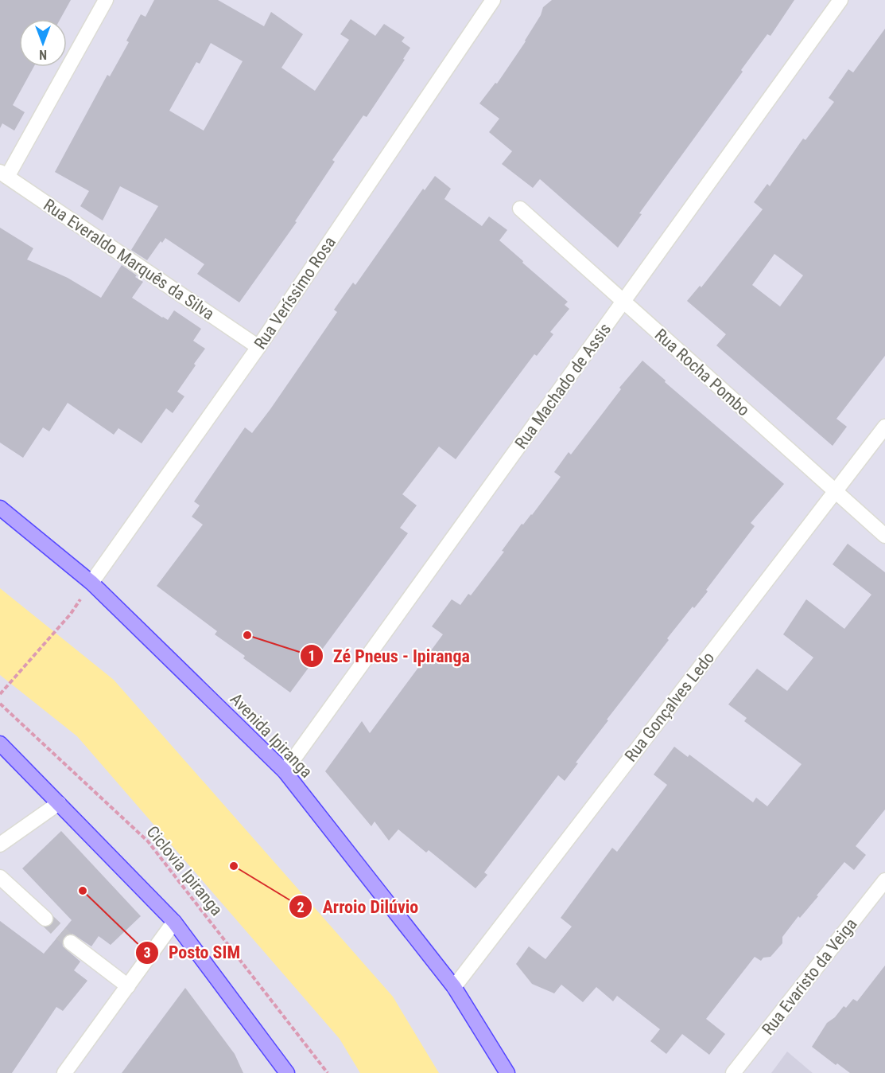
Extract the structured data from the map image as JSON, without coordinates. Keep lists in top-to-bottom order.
{
  "streets": {
    "main road": ["Avenida Ipiranga"],
    "street": [
      "Rua Everaldo Marquês da Silva",
      "Rua Veríssimo Rosa",
      "Rua Rocha Pombo",
      "Rua Machado de Assis",
      "Rua Gonçalves Ledo",
      "Rua Evaristo da Veiga"
    ],
    "path": ["Ciclovia Ipiranga"]
  },
  "crossings": [
    ["Rua Everaldo Marquês da Silva", "Rua Veríssimo Rosa"],
    ["Rua Veríssimo Rosa", "Avenida Ipiranga"],
    ["Rua Rocha Pombo", "Rua Machado de Assis"],
    ["Rua Rocha Pombo", "Rua Gonçalves Ledo"],
    ["Rua Machado de Assis", "Avenida Ipiranga"],
    ["Rua Gonçalves Ledo", "Avenida Ipiranga"]
  ],
  "places": ["Zé Pneus - Ipiranga", "Arroio Dilúvio", "Posto SIM"],
  "north": "bottom"
}
